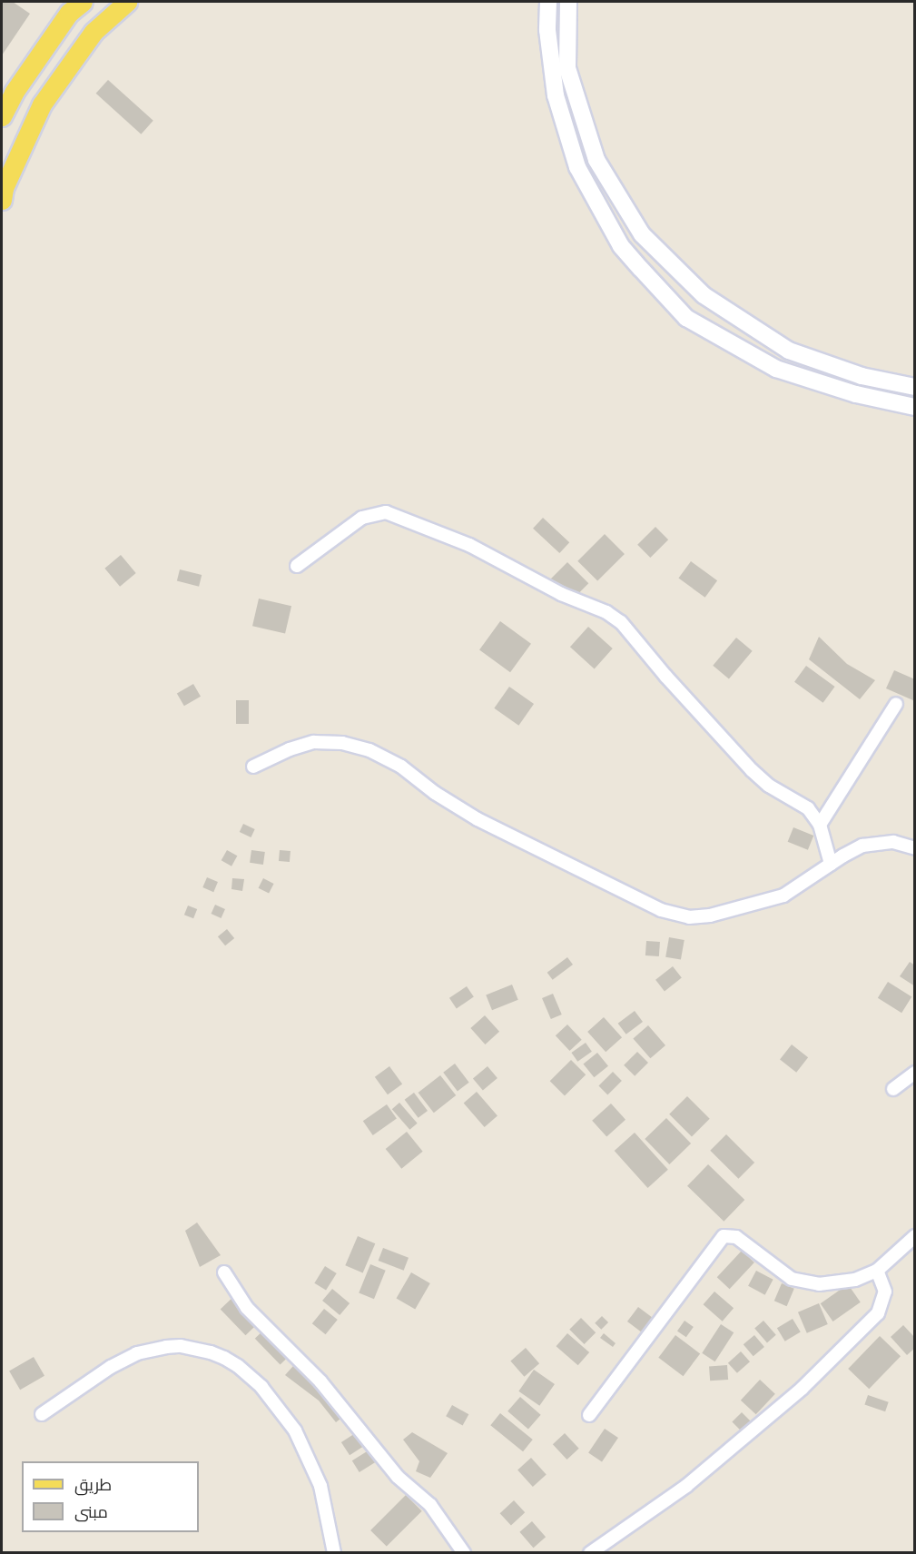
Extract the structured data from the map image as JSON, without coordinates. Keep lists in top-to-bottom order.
{
  "legend": ["طريق", "مبنى"]
}
